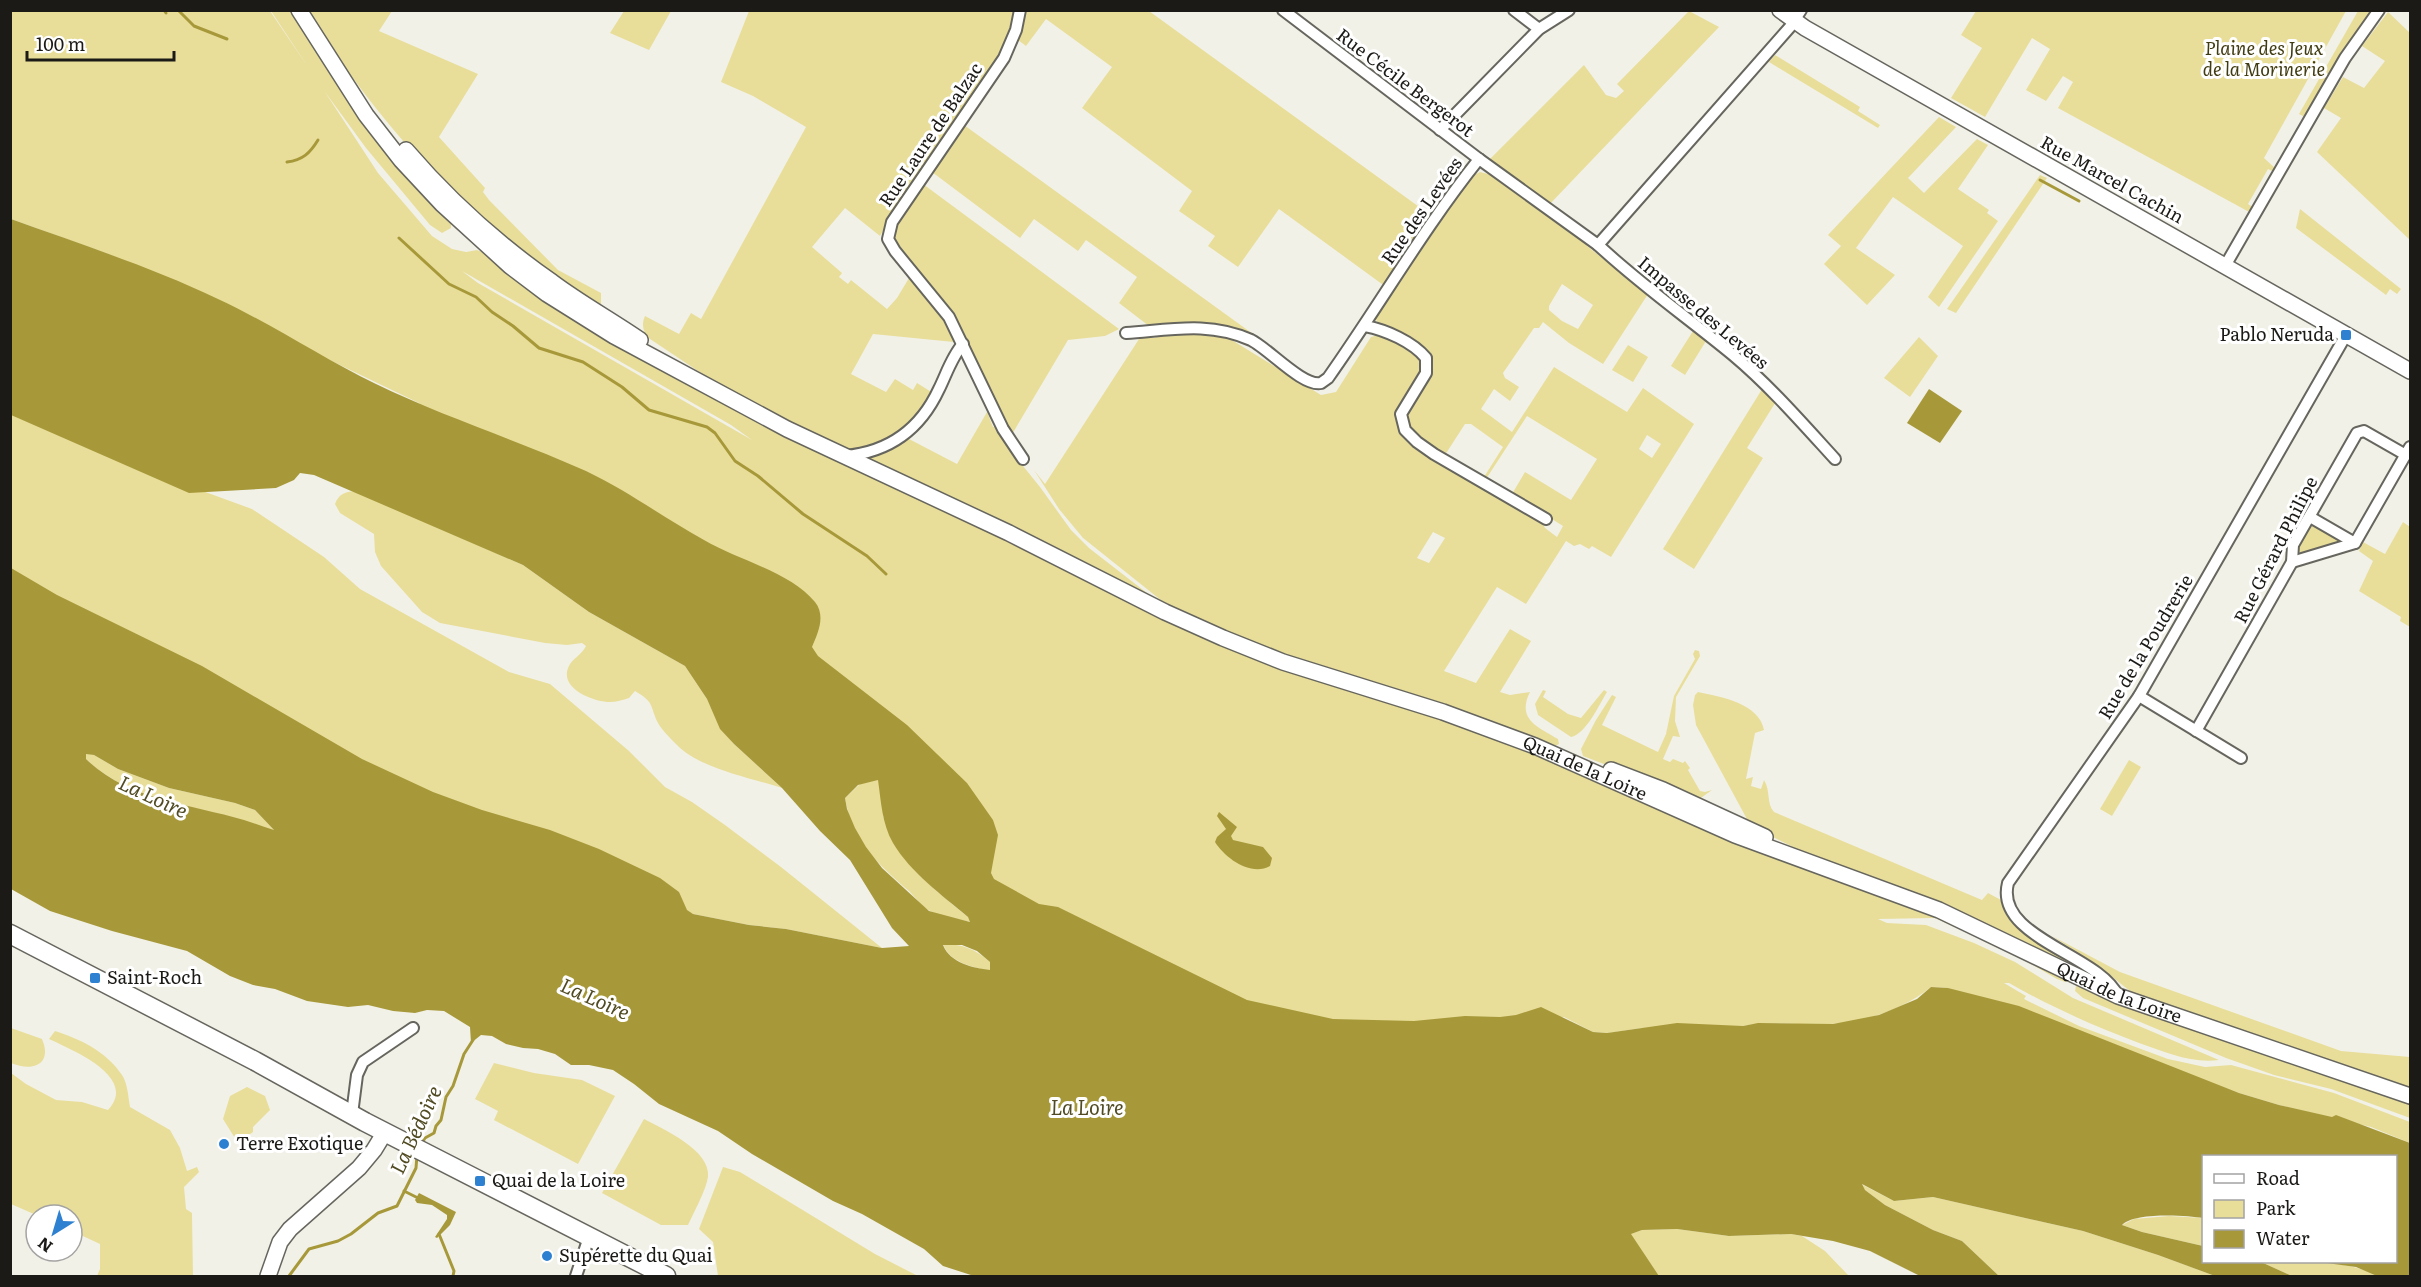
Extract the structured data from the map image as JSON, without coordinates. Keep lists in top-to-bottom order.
{
  "streets": {
    "main road": ["Rue Marcel Cachin", "Quai de la Loire"],
    "street": [
      "Rue Cécile Bergerot",
      "Rue Laure de Balzac",
      "Rue des Levées",
      "Impasse des Levées",
      "Rue Gérard Philipe",
      "Rue de la Poudrerie"
    ]
  },
  "crossings": [
    ["Rue Cécile Bergerot", "Rue des Levées"],
    ["Rue Marcel Cachin", "Rue de la Poudrerie"],
    ["Rue des Levées", "Impasse des Levées"],
    ["Rue de la Poudrerie", "Quai de la Loire"]
  ],
  "water": ["La Loire", "La Bédoire"],
  "parks": ["Plaine des Jeux de la Morinerie"],
  "places": {
    "transit": ["Pablo Neruda", "Saint-Roch", "Quai de la Loire"],
    "other": ["Terre Exotique", "Supérette du Quai"]
  },
  "legend": ["Road", "Park", "Water"],
  "scale_bar": "100 m",
  "north": "bottom left"
}
